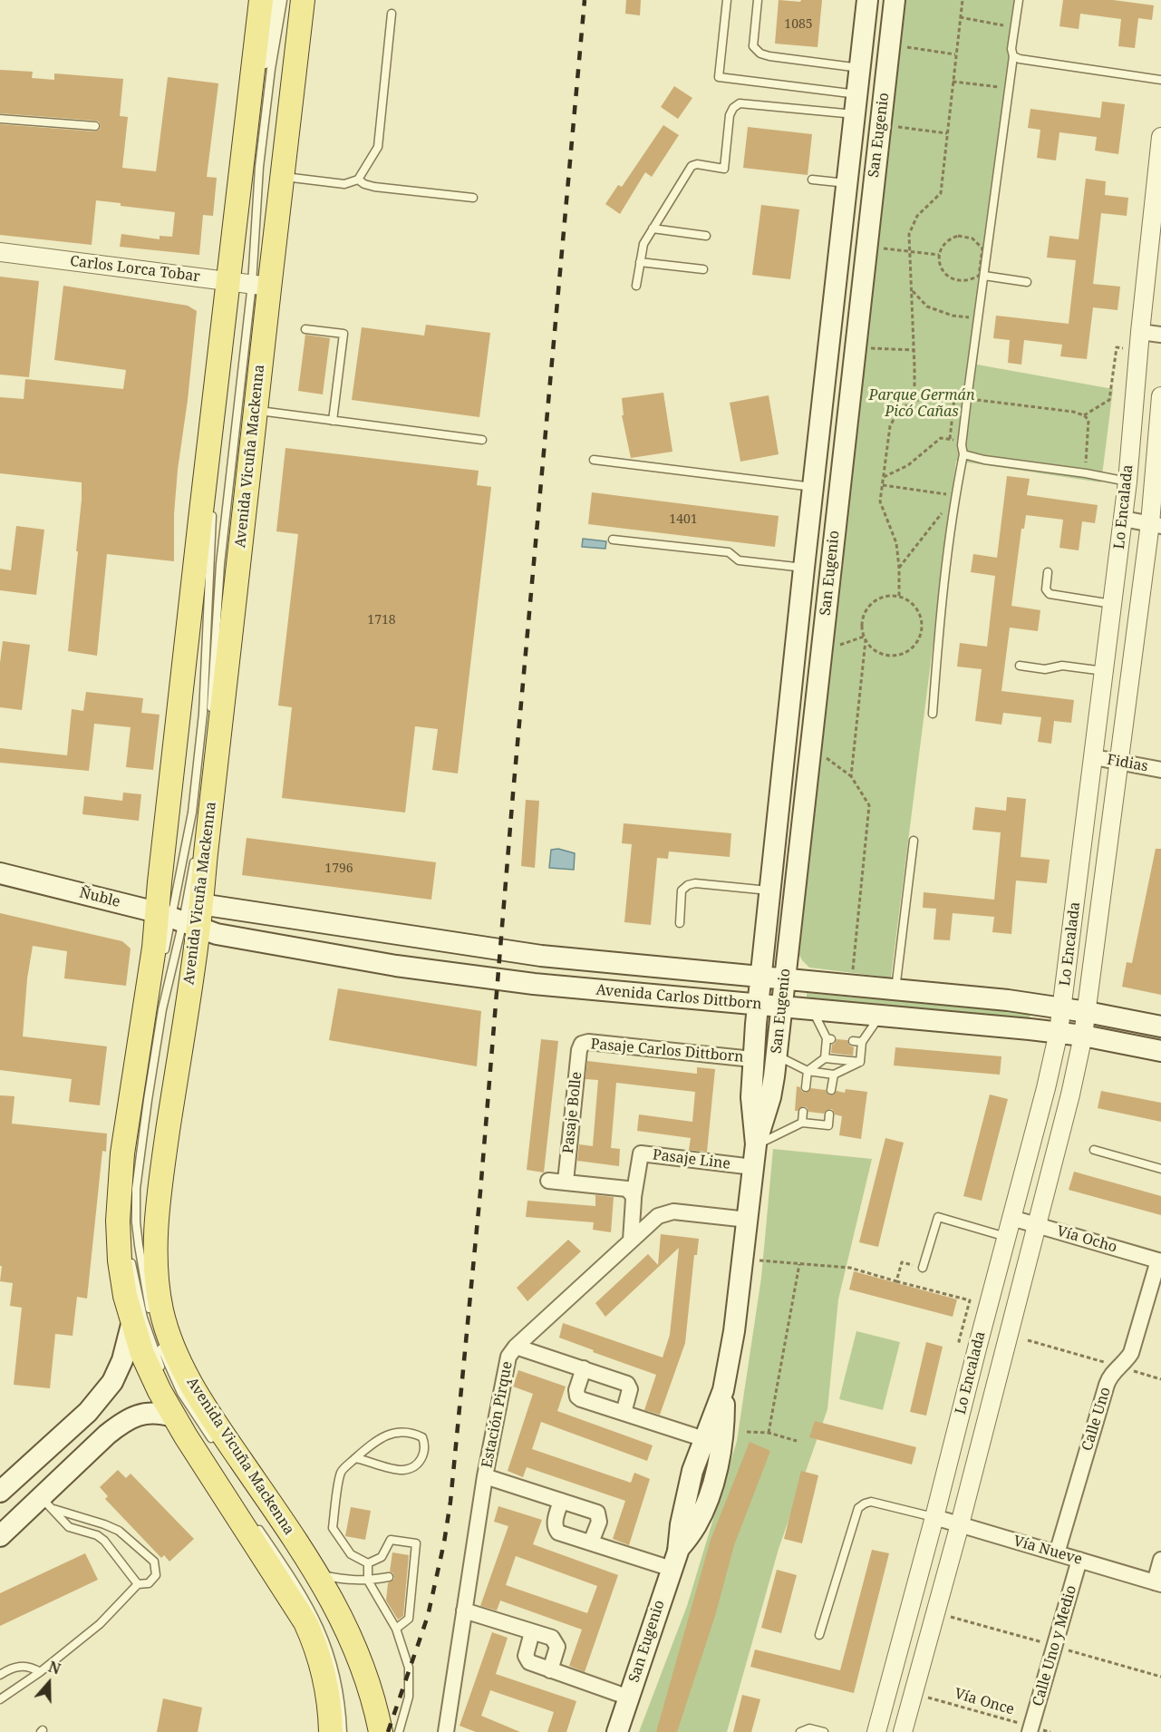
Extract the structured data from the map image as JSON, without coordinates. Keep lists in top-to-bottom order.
{
  "streets": {
    "main road": [
      "San Eugenio",
      "Avenida Vicuña Mackenna",
      "Ñuble",
      "Avenida Carlos Dittborn"
    ],
    "street": [
      "Carlos Lorca Tobar",
      "Lo Encalada",
      "Fidias",
      "Pasaje Carlos Dittborn",
      "Pasaje Bolle",
      "Pasaje Line",
      "Vía Ocho",
      "Estación Pirque",
      "Calle Uno",
      "Vía Nueve",
      "Calle Uno y Medio"
    ],
    "path": ["Vía Once"]
  },
  "crossings": [
    ["San Eugenio", "Avenida Carlos Dittborn"],
    ["San Eugenio", "Pasaje Carlos Dittborn"],
    ["San Eugenio", "Pasaje Line"],
    ["San Eugenio", "Estación Pirque"],
    ["Carlos Lorca Tobar", "Avenida Vicuña Mackenna"],
    ["Avenida Vicuña Mackenna", "Ñuble"],
    ["Avenida Vicuña Mackenna", "Avenida Carlos Dittborn"],
    ["Lo Encalada", "Fidias"],
    ["Lo Encalada", "Avenida Carlos Dittborn"],
    ["Lo Encalada", "Vía Ocho"],
    ["Lo Encalada", "Vía Nueve"],
    ["Lo Encalada", "Vía Once"],
    ["Ñuble", "Avenida Carlos Dittborn"],
    ["Pasaje Carlos Dittborn", "Pasaje Bolle"],
    ["Pasaje Line", "Estación Pirque"],
    ["Vía Ocho", "Calle Uno"],
    ["Calle Uno", "Vía Nueve"],
    ["Vía Nueve", "Calle Uno y Medio"],
    ["Calle Uno y Medio", "Vía Once"]
  ],
  "parks": ["Parque Germán Picó Cañas"],
  "house_numbers": [
    "1085",
    "1401",
    "1718",
    "1796"
  ],
  "north": "top"
}
